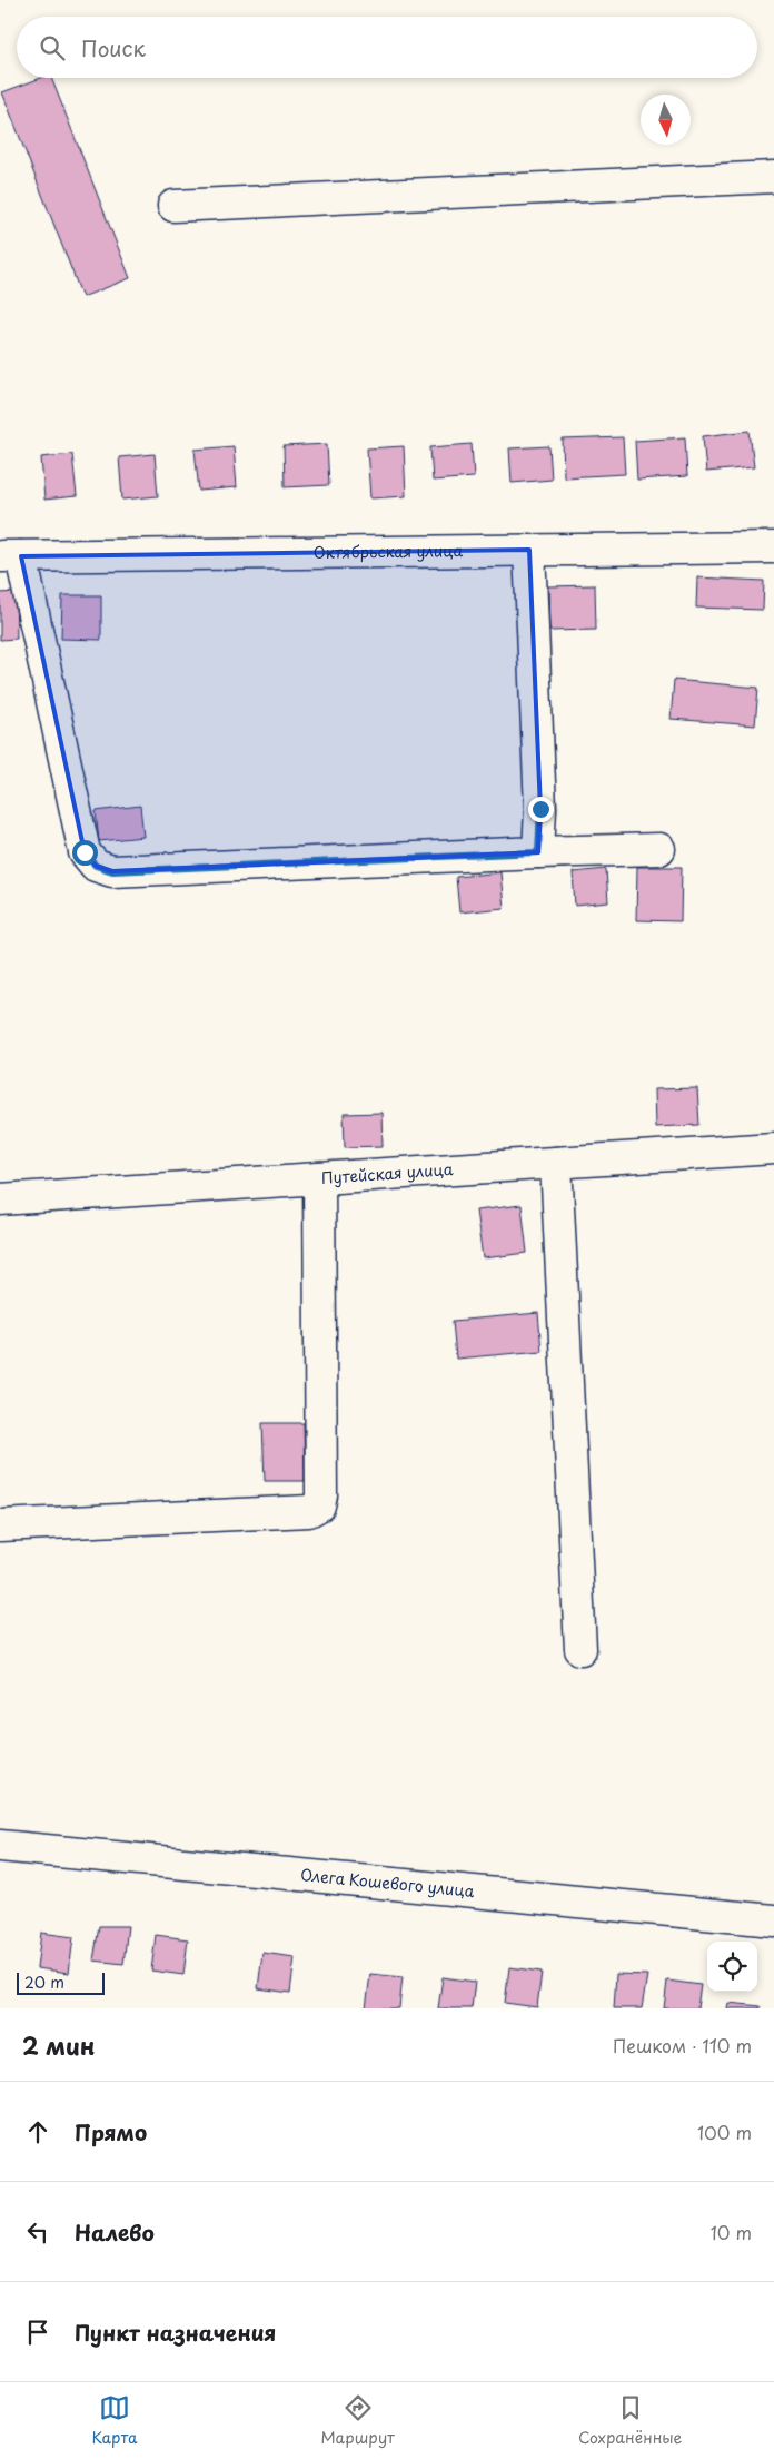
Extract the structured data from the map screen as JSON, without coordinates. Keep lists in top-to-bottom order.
{
  "streets": {
    "street": ["Октябрьская улица", "Путейская улица", "Олега Кошевого улица"]
  },
  "scale_bar": "20 m",
  "north": "bottom",
  "page": {
    "search": "Поиск",
    "scale": "20 m",
    "heading": ["2 мин", "Пешком · 110 m"],
    "list": [
      ["Прямо", "100 m"],
      ["Налево", "10 m"],
      "Пункт назначения"
    ],
    "nav": ["Карта", "Маршрут", "Сохранённые"]
  }
}
